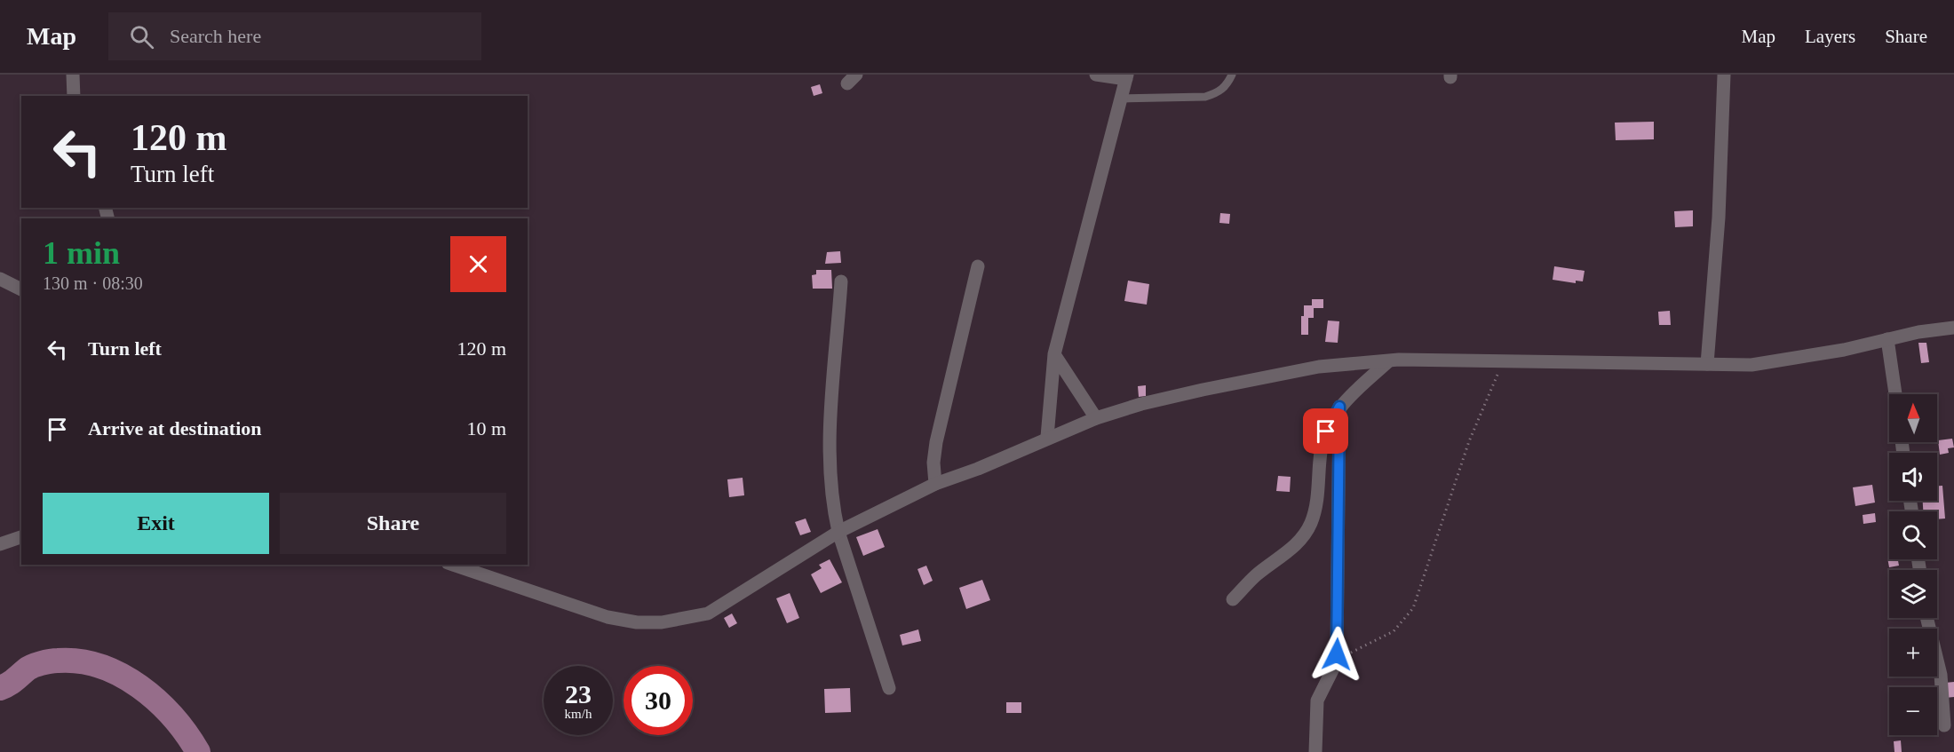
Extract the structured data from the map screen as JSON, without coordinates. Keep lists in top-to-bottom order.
{
  "north": "top",
  "page": {
    "header": "Map",
    "search": "Search here",
    "nav": ["Map", "Layers", "Share"],
    "turn": ["120 m", "Turn left"],
    "heading": ["1 min", "130 m · 08:30"],
    "list": [
      {
        "name": "Turn left",
        "value": "120 m"
      },
      {
        "name": "Arrive at destination",
        "value": "10 m"
      }
    ],
    "map_buttons": ["+", "−"],
    "buttons": ["Exit", "Share"],
    "speed": "23 km/h",
    "limit": "30"
  }
}
